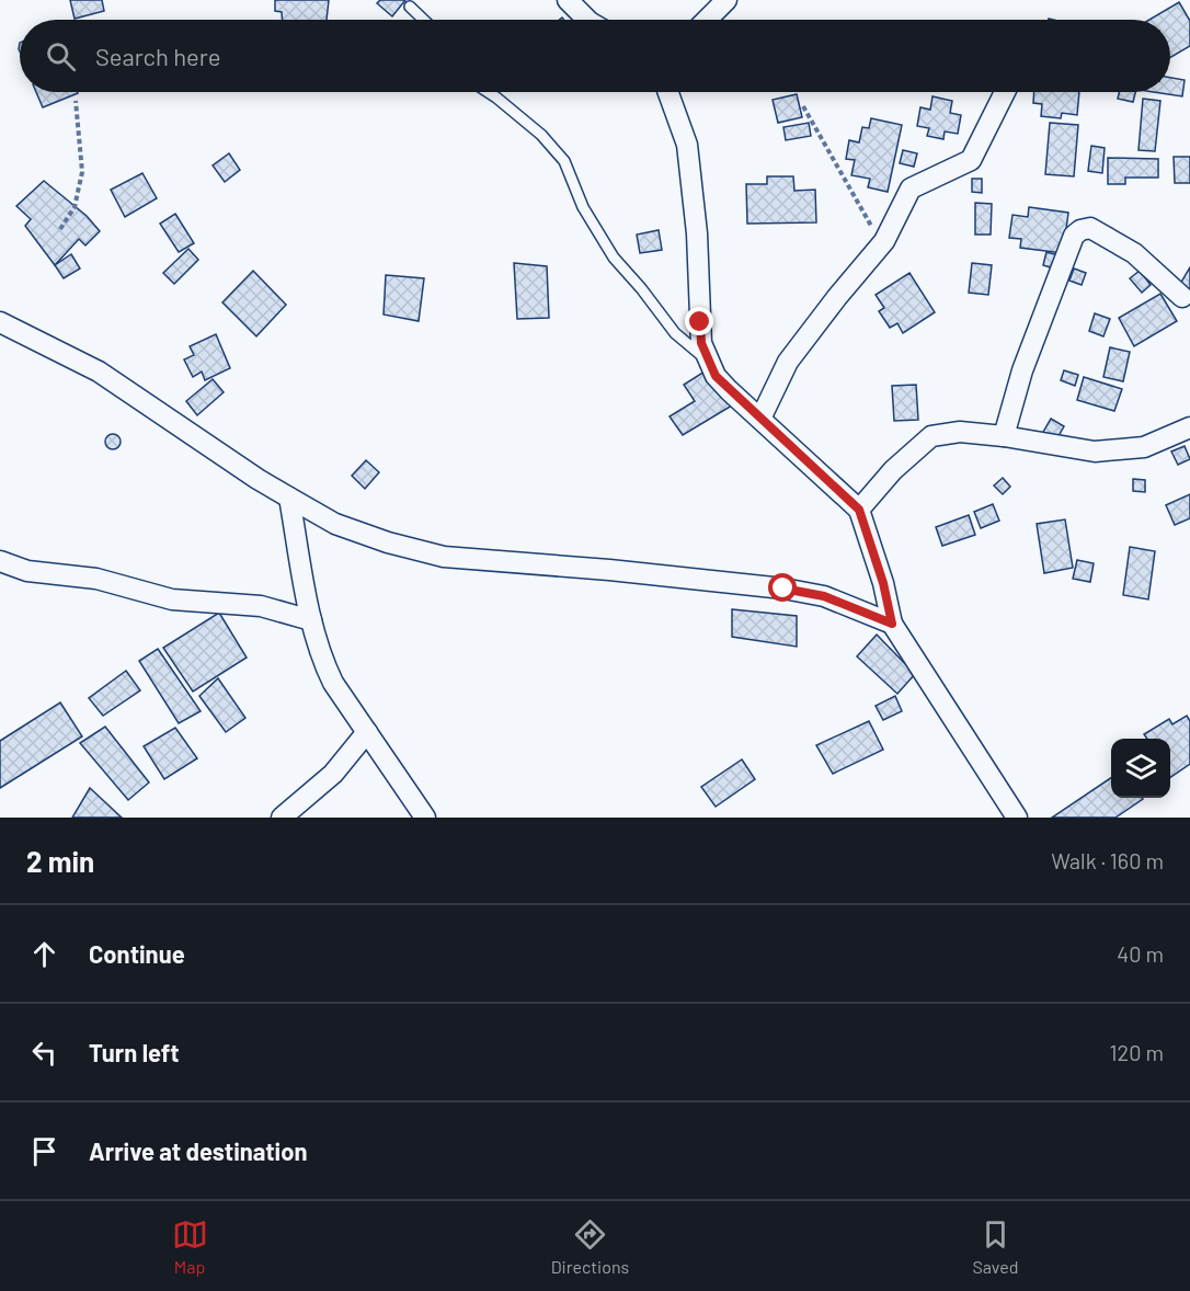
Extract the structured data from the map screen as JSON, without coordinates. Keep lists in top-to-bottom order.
{
  "page": {
    "search": "Search here",
    "heading": ["2 min", "Walk · 160 m"],
    "list": [
      ["Continue", "40 m"],
      ["Turn left", "120 m"],
      "Arrive at destination"
    ],
    "nav": ["Map", "Directions", "Saved"]
  }
}
